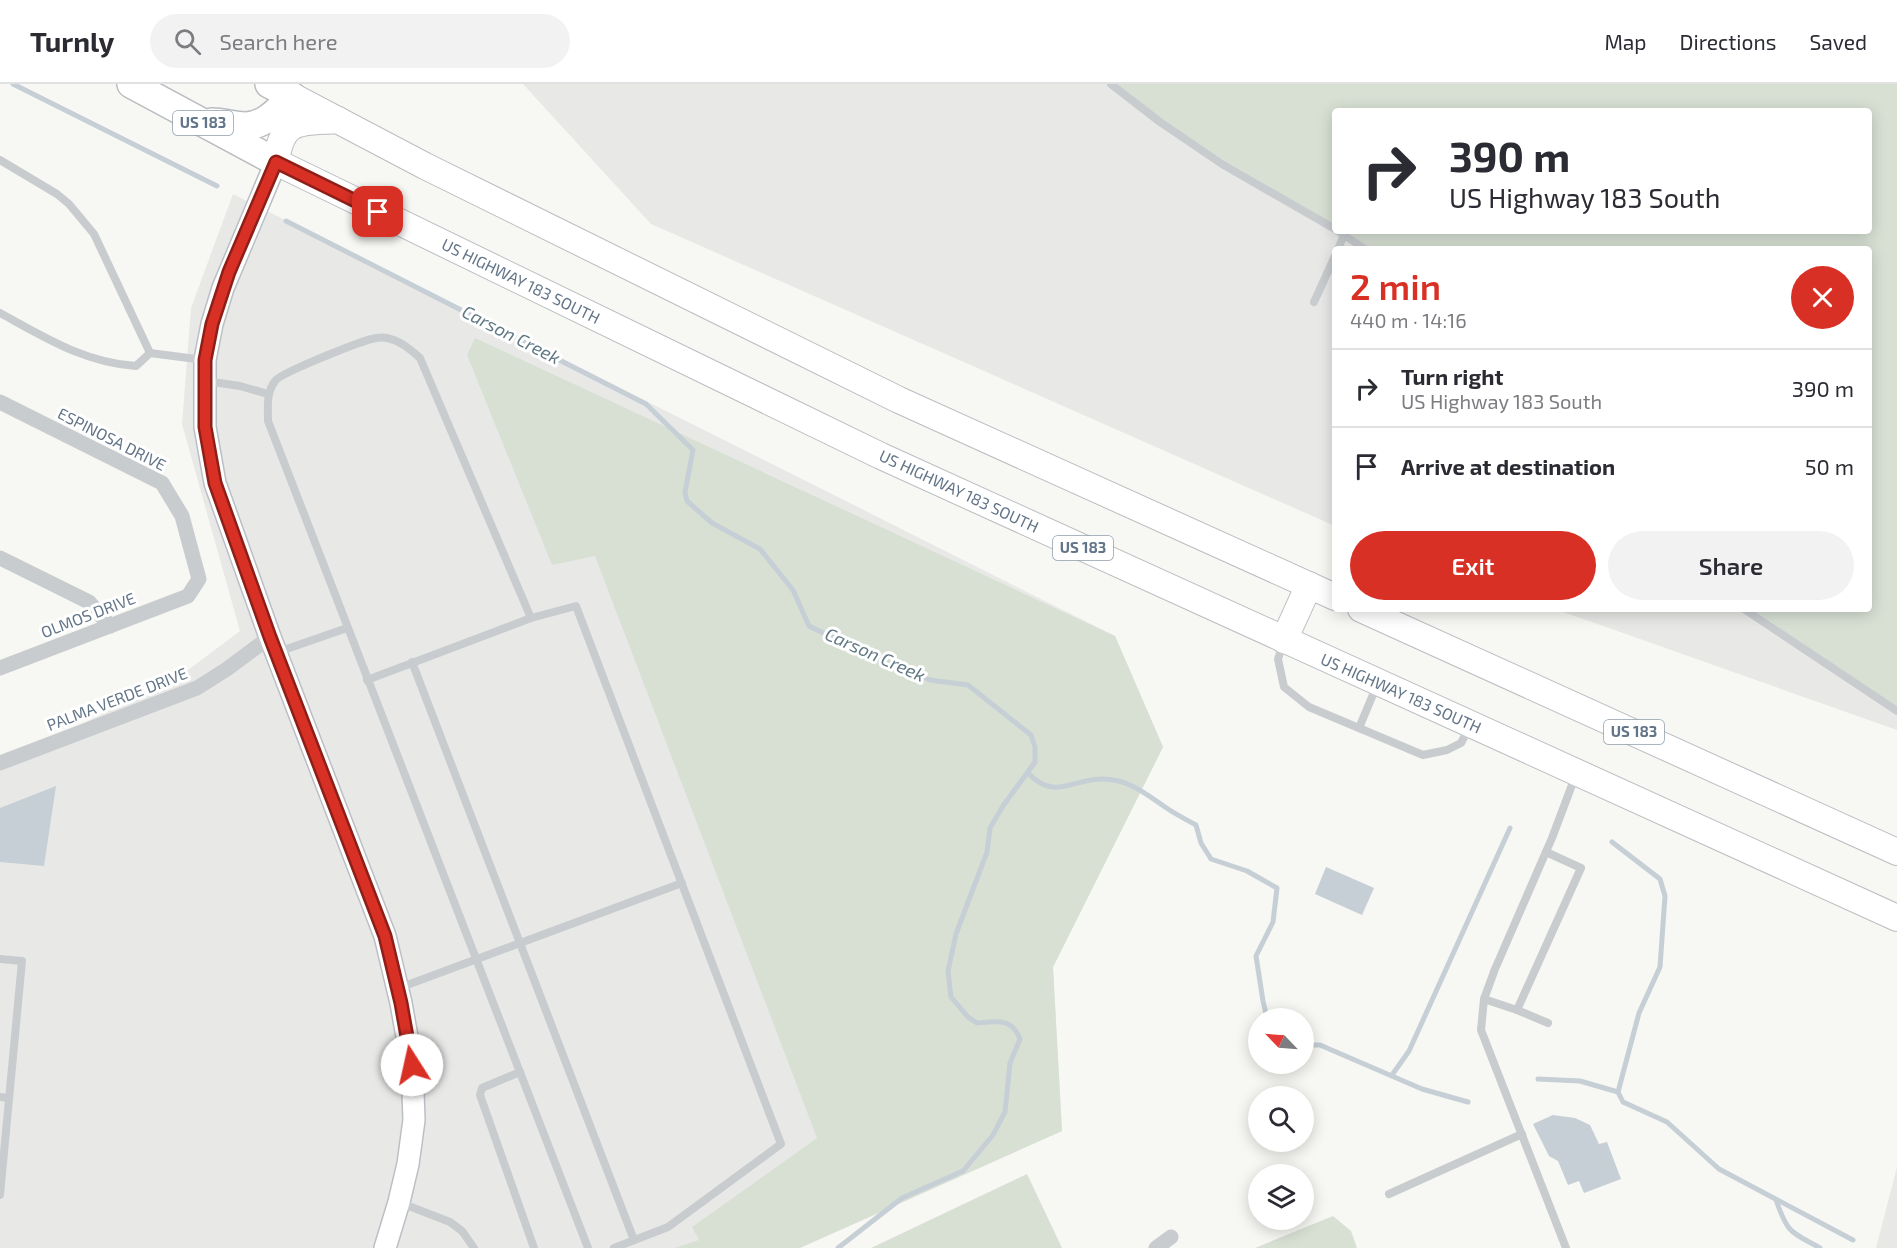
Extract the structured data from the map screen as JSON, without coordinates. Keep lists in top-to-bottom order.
{
  "streets": {
    "highway": ["US 183", "US HIGHWAY 183 SOUTH"],
    "street": ["ESPINOSA DRIVE", "OLMOS DRIVE", "PALMA VERDE DRIVE"]
  },
  "crossings": [
    ["ESPINOSA DRIVE", "OLMOS DRIVE"]
  ],
  "water": ["Carson Creek"],
  "north": "top left",
  "page": {
    "header": "Turnly",
    "search": "Search here",
    "nav": ["Map", "Directions", "Saved"],
    "turn": ["390 m", "US Highway 183 South"],
    "heading": ["2 min", "440 m · 14:16"],
    "list": [
      {
        "name": "Turn right",
        "note": "US Highway 183 South",
        "value": "390 m"
      },
      {
        "name": "Arrive at destination",
        "value": "50 m"
      }
    ],
    "buttons": ["Exit", "Share"]
  }
}
